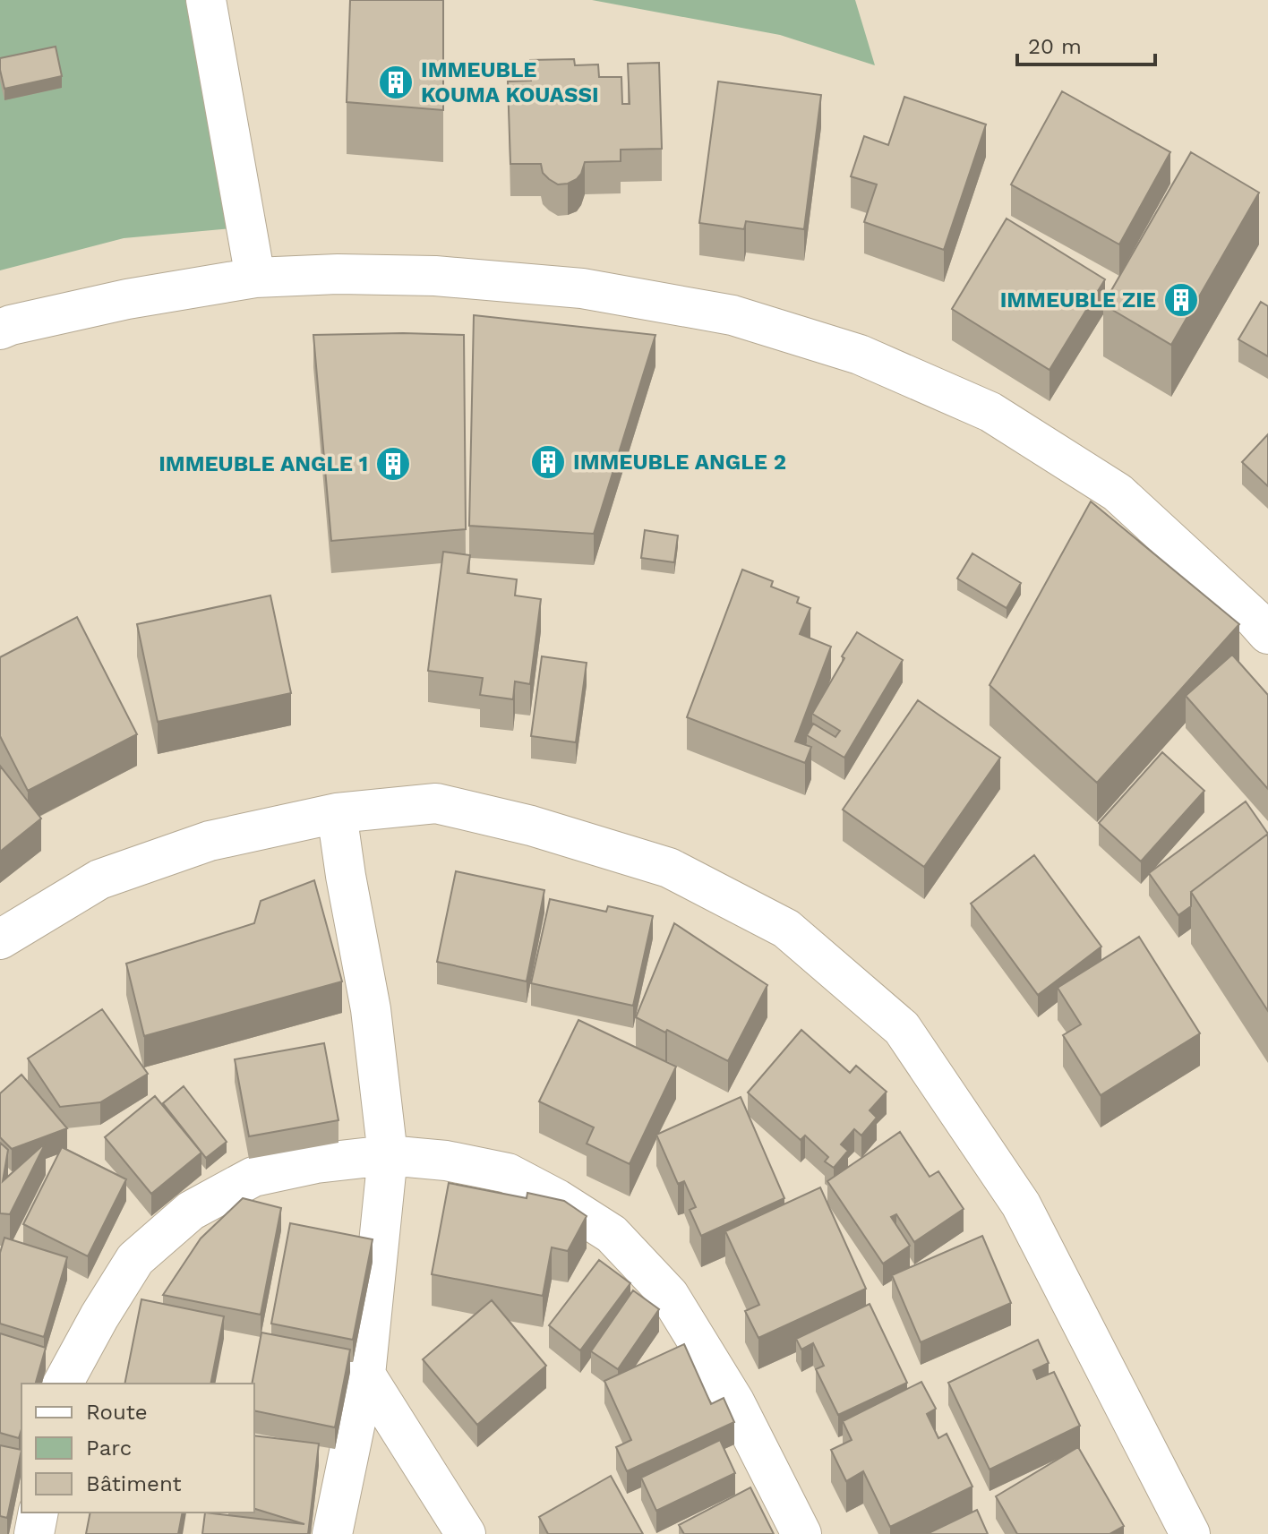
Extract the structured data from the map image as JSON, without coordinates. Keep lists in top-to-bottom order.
{
  "places": {
    "building": [
      "IMMEUBLE KOUMA KOUASSI",
      "IMMEUBLE ZIE",
      "IMMEUBLE ANGLE 2",
      "IMMEUBLE ANGLE 1"
    ]
  },
  "legend": ["Route", "Parc", "Bâtiment"],
  "scale_bar": "20 m"
}
